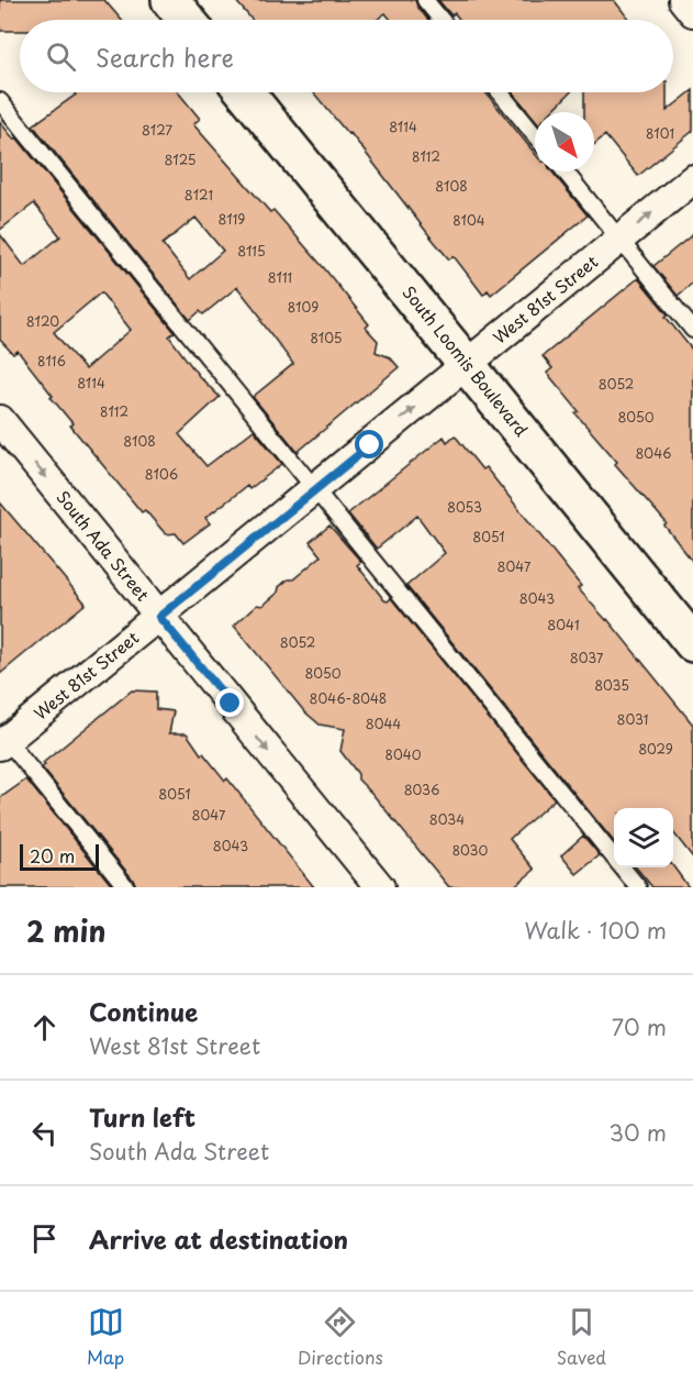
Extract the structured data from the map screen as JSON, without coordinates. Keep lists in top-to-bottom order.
{
  "streets": {
    "street": ["West 81st Street", "South Loomis Boulevard", "South Ada Street"]
  },
  "crossings": [
    ["West 81st Street", "South Loomis Boulevard"],
    ["West 81st Street", "South Ada Street"]
  ],
  "one_way": ["South Ada Street"],
  "house_numbers": [
    "8114",
    "8127",
    "8101",
    "8112",
    "8125",
    "8108",
    "8121",
    "8119",
    "8104",
    "8115",
    "8111",
    "8109",
    "8120",
    "8105",
    "8116",
    "8114",
    "8052",
    "8112",
    "8050",
    "8108",
    "8046",
    "8106",
    "8053",
    "8051",
    "8047",
    "8043",
    "8041",
    "8052",
    "8037",
    "8050",
    "8035",
    "8046-8048",
    "8031",
    "8044",
    "8029",
    "8040",
    "8036",
    "8051",
    "8047",
    "8034",
    "8043",
    "8030"
  ],
  "scale_bar": "20 m",
  "north": "bottom right",
  "page": {
    "search": "Search here",
    "scale": "20 m",
    "heading": ["2 min", "Walk · 100 m"],
    "list": [
      ["Continue", "West 81st Street", "70 m"],
      ["Turn left", "South Ada Street", "30 m"],
      "Arrive at destination"
    ],
    "nav": ["Map", "Directions", "Saved"]
  }
}
